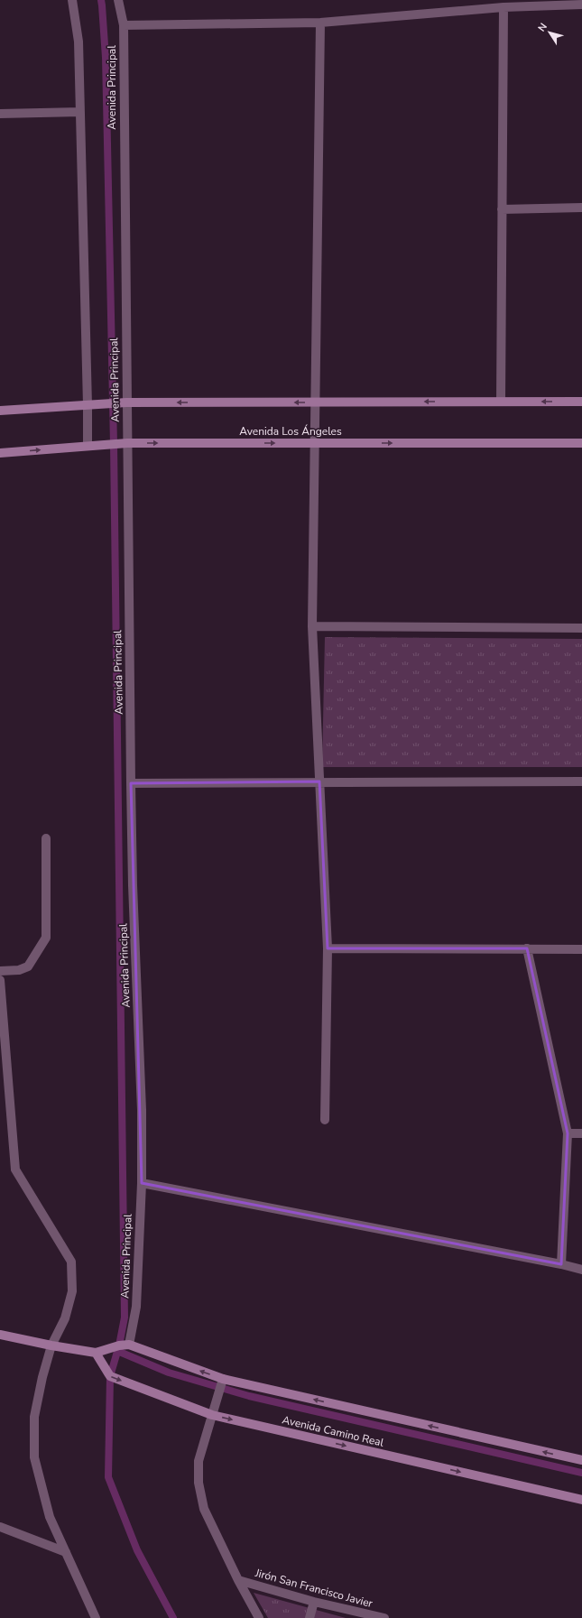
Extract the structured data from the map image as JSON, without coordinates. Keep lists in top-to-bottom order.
{
  "streets": {
    "street": [
      "Avenida Principal",
      "Avenida Los Ángeles",
      "Avenida Camino Real",
      "Jirón San Francisco Javier"
    ]
  },
  "crossings": [
    ["Avenida Principal", "Avenida Los Ángeles"]
  ],
  "north": "top left"
}
